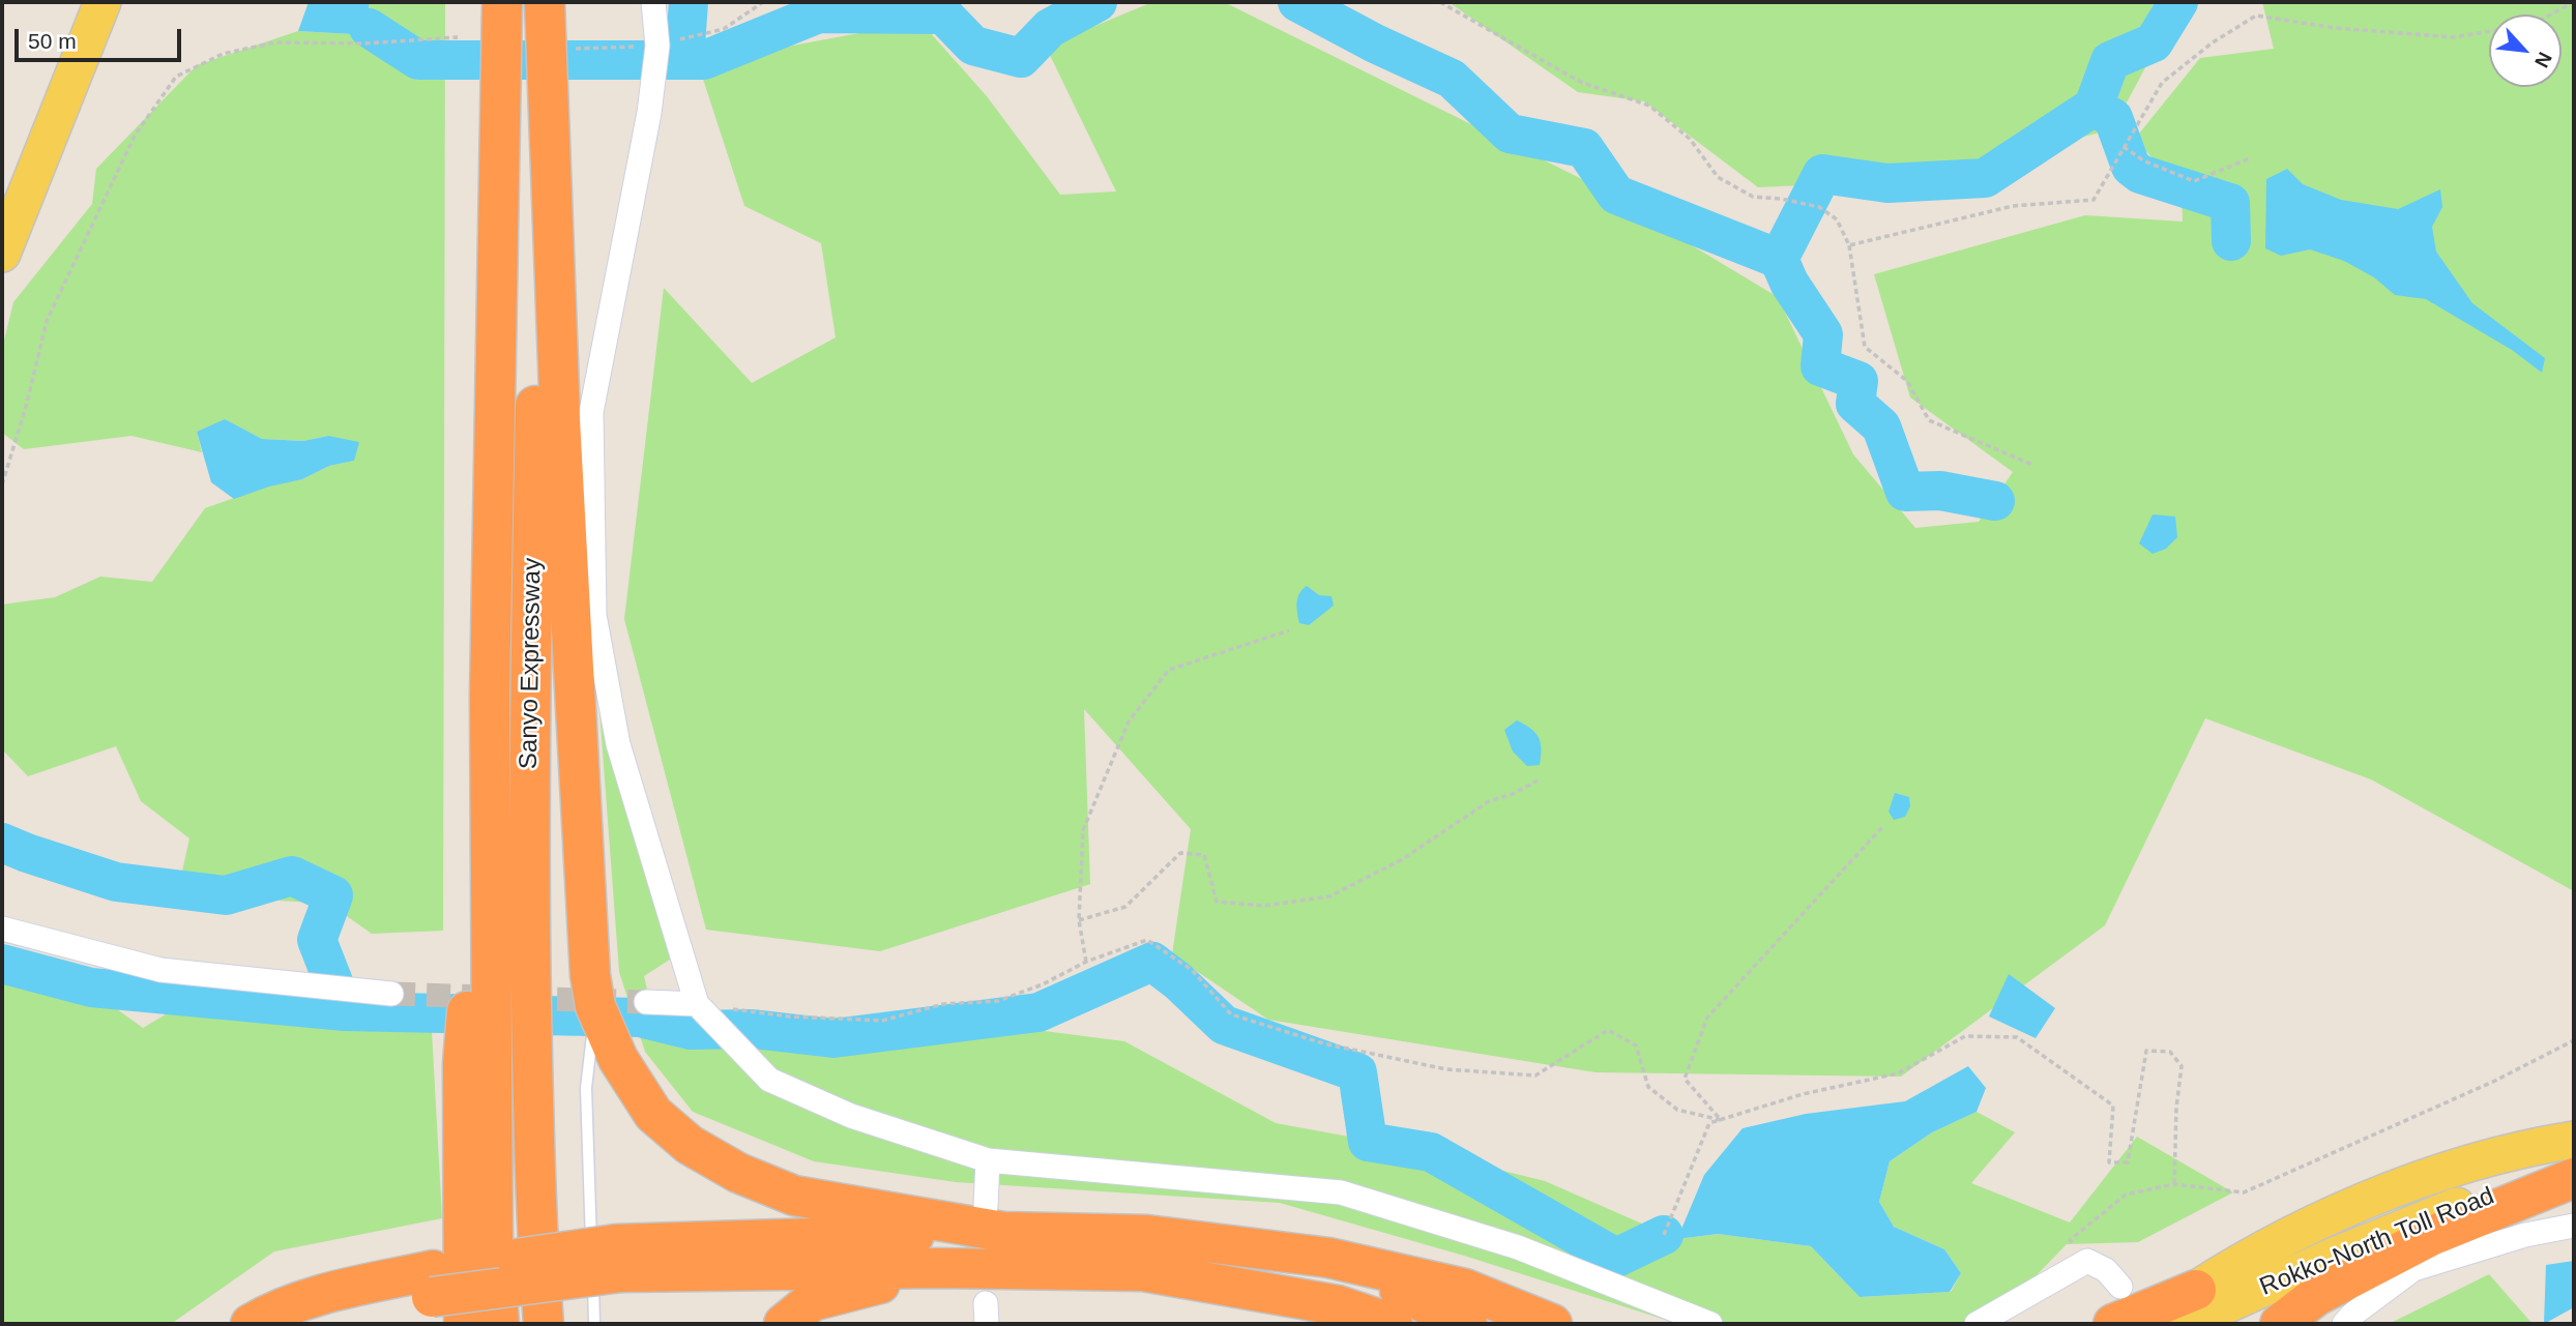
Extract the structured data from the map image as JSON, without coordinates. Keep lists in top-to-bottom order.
{
  "streets": {
    "highway": ["Sanyo Expressway"],
    "main road": ["Rokko-North Toll Road"]
  },
  "scale_bar": "50 m",
  "north": "bottom right"
}
